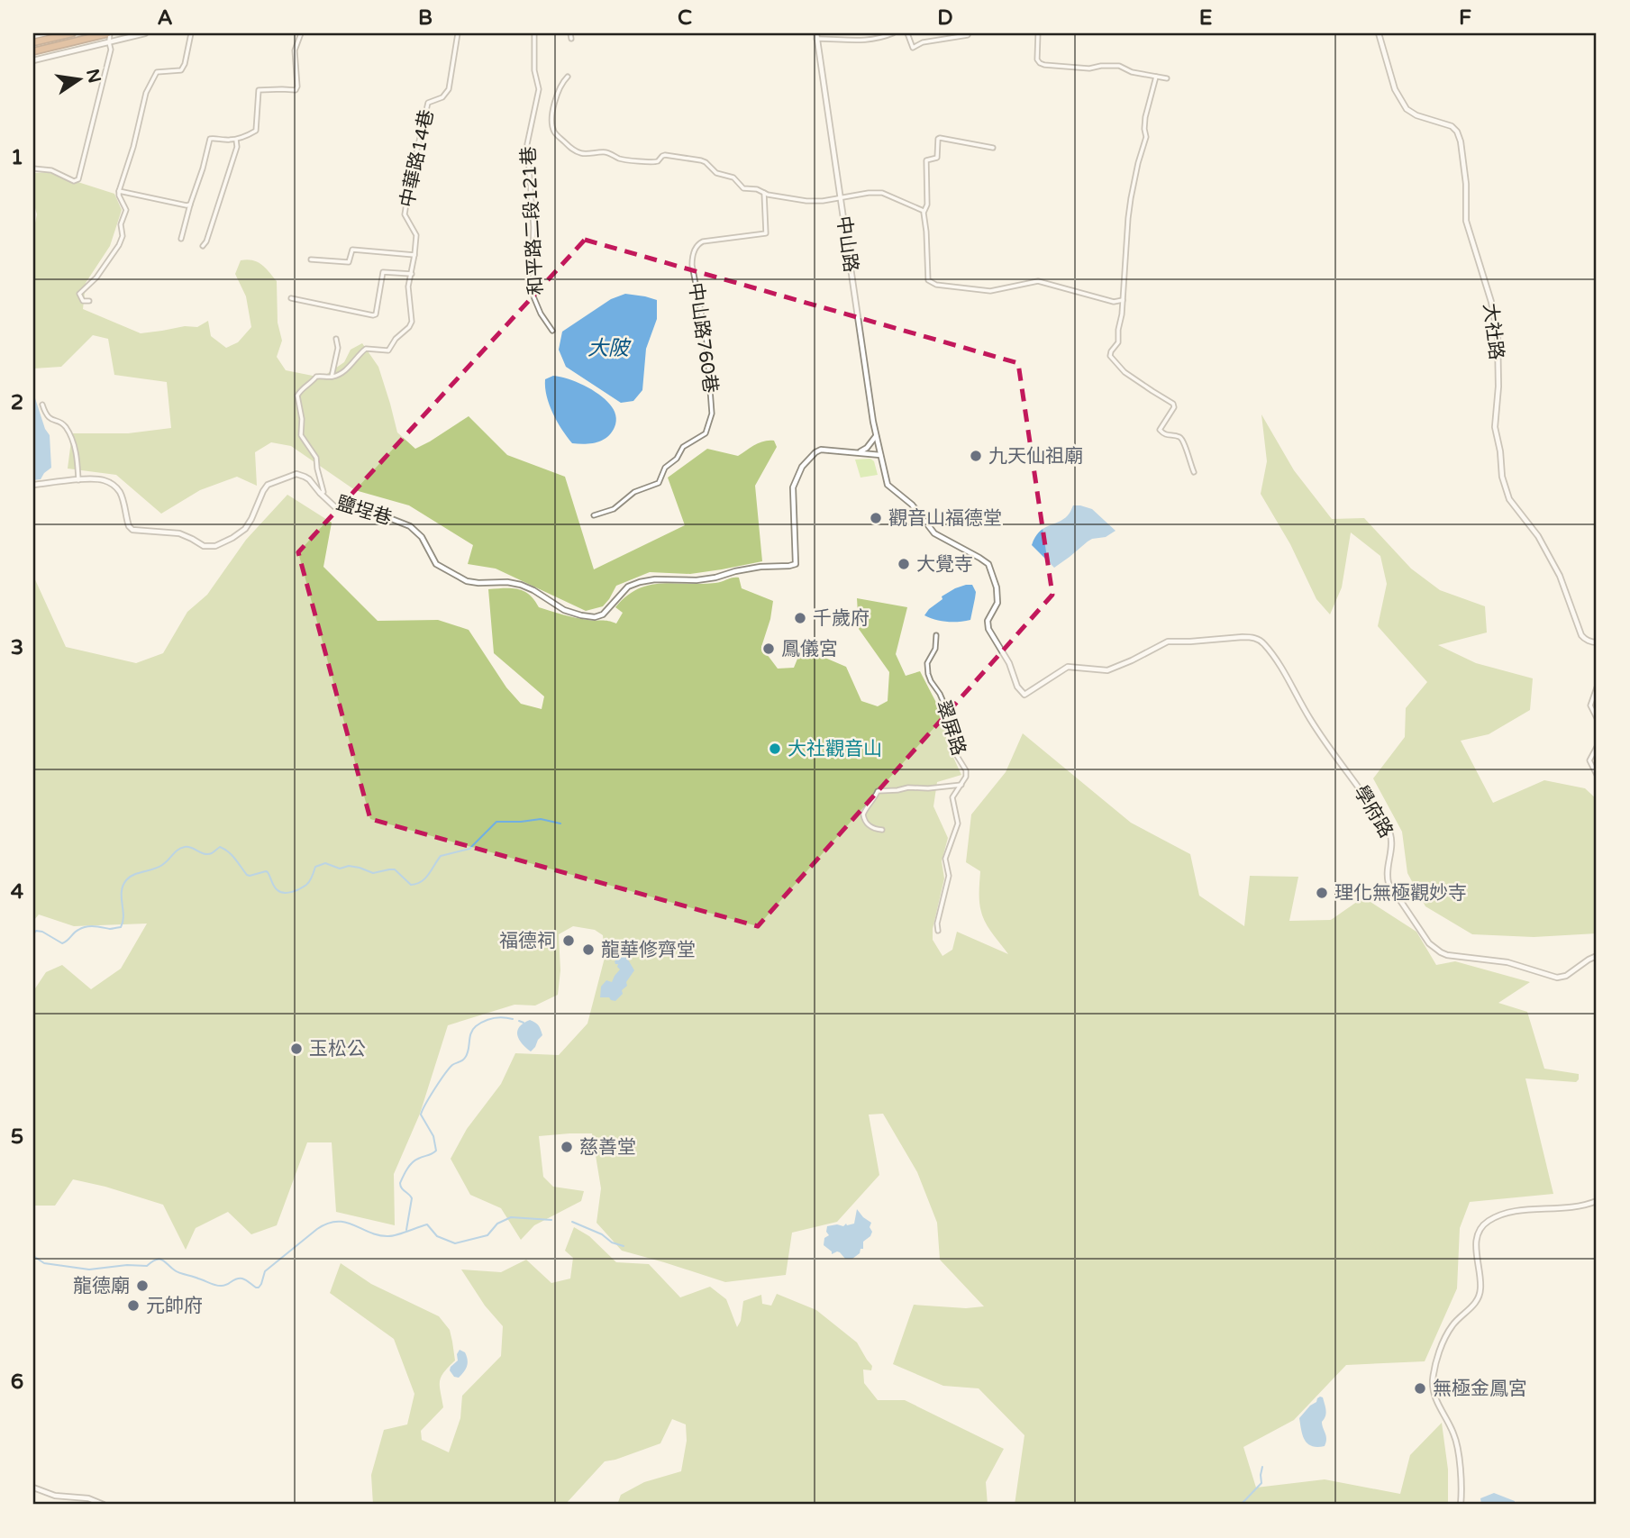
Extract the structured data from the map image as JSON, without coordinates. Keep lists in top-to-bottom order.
{
  "streets": {
    "street": [
      "中華路14巷",
      "和平路二段121巷",
      "中山路",
      "大社路",
      "中山路760巷",
      "鹽埕巷",
      "翠屏路",
      "學府路"
    ]
  },
  "crossings": [
    ["中華路14巷", "鹽埕巷"],
    ["中山路", "學府路"]
  ],
  "water": ["大陂"],
  "places": [
    "九天仙祖廟",
    "觀音山福德堂",
    "大覺寺",
    "千歲府",
    "鳳儀宮",
    "大社觀音山",
    "理化無極觀妙寺",
    "福德祠",
    "龍華修齊堂",
    "玉松公",
    "慈善堂",
    "龍德廟",
    "元帥府",
    "無極金鳳宮"
  ],
  "north": "right",
  "grid": {
    "columns": [
      "A",
      "B",
      "C",
      "D",
      "E",
      "F"
    ],
    "rows": [
      "1",
      "2",
      "3",
      "4",
      "5",
      "6"
    ]
  }
}
